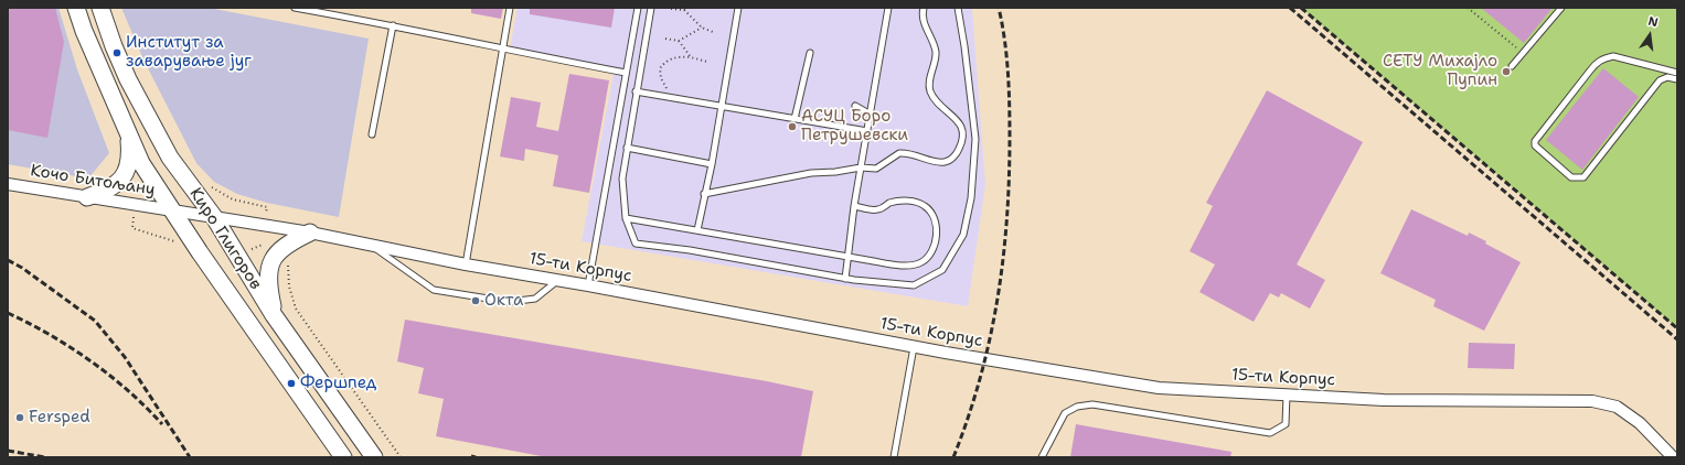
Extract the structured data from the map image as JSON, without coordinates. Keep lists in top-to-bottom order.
{
  "streets": {
    "street": ["Кочо Битољану", "Киро Глигоров", "15-ти Корпус"]
  },
  "crossings": [
    ["Кочо Битољану", "Киро Глигоров"],
    ["Кочо Битољану", "15-ти Корпус"],
    ["Киро Глигоров", "15-ти Корпус"]
  ],
  "places": [
    "Институт за заварување југ",
    "СЕТУ Михајло Пупин",
    "АСУЦ Боро Петрушевски",
    "Окта",
    "Фершпед",
    "Fersped"
  ],
  "north": "top"
}
